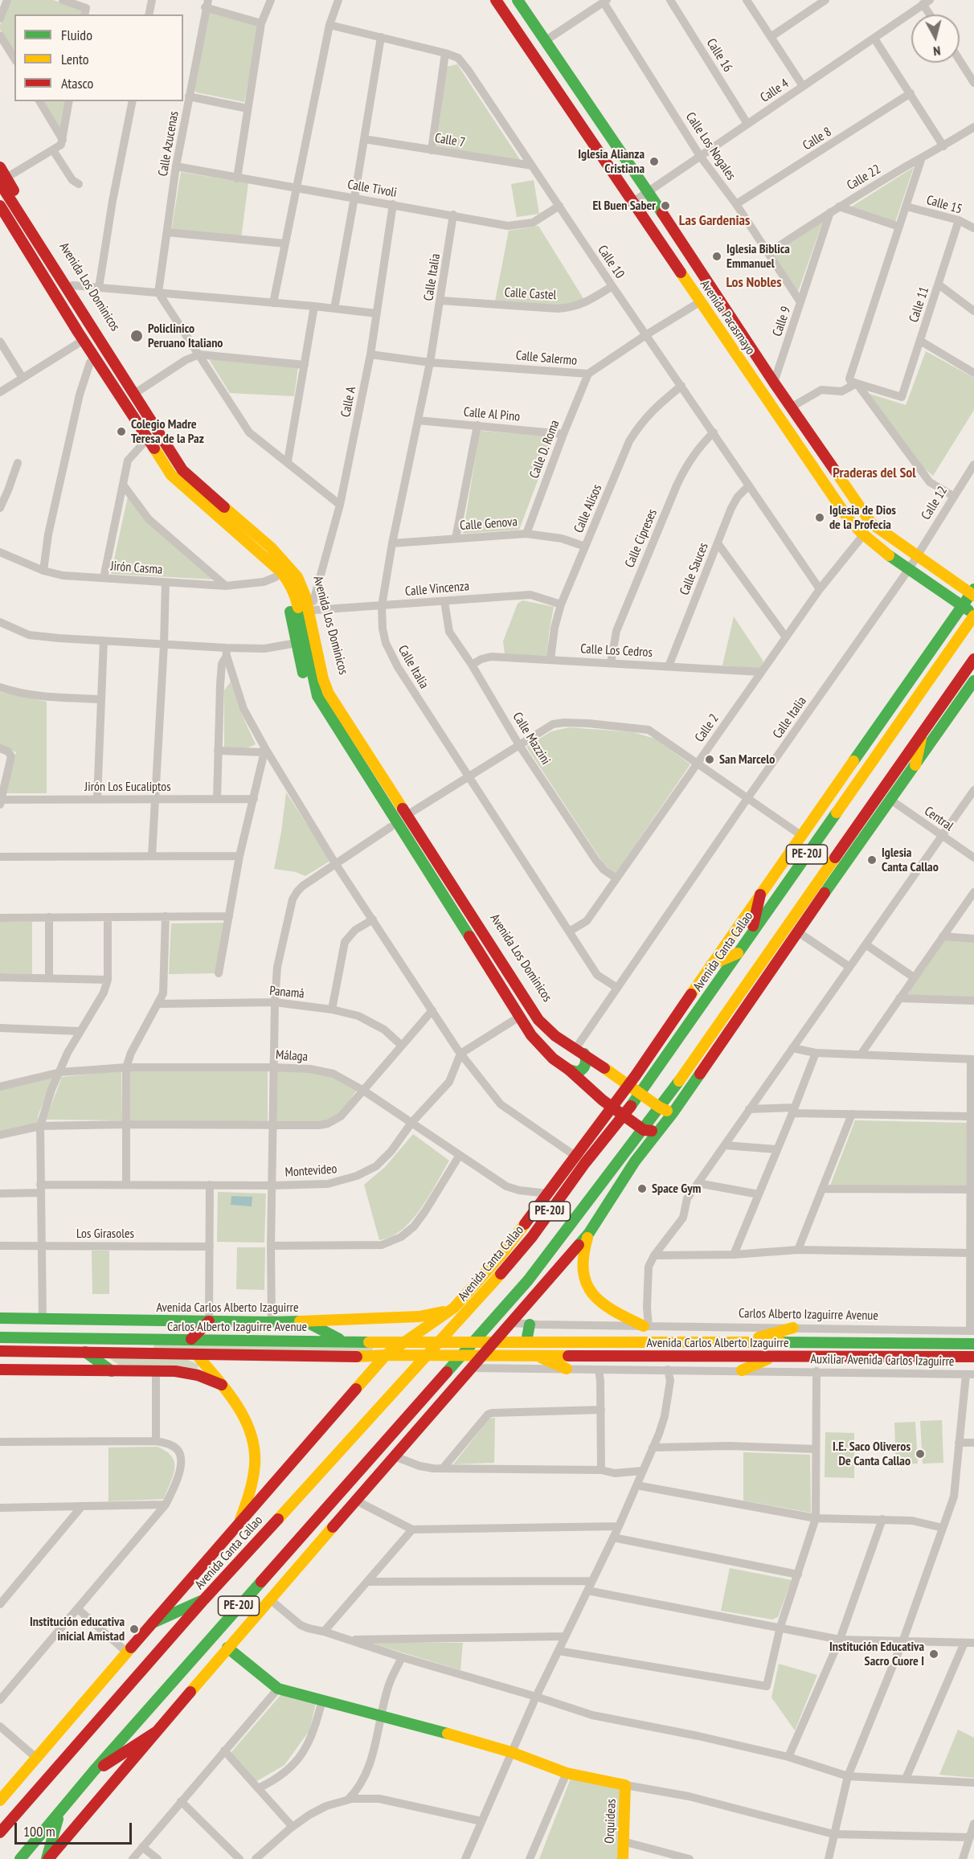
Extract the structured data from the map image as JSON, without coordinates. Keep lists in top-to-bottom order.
{
  "streets": {
    "main road": [
      "Avenida Los Dominicos",
      "Avenida Pacasmayo",
      "PE-20J",
      "Avenida Canta Callao",
      "Avenida Carlos Alberto Izaguirre",
      "Carlos Alberto Izaguirre Avenue",
      "Orquideas"
    ],
    "street": [
      "Calle 16",
      "Calle 4",
      "Calle 8",
      "Calle 7",
      "Calle Azucenas",
      "Calle Los Nogales",
      "Calle 22",
      "Calle Tivoli",
      "Calle 15",
      "Calle 10",
      "Calle Italia",
      "Calle Castel",
      "Calle 11",
      "Calle 9",
      "Calle Salermo",
      "Calle A",
      "Calle Al Pino",
      "Calle D. Roma",
      "Calle 12",
      "Calle Alisos",
      "Calle Genova",
      "Calle Cipreses",
      "Jirón Casma",
      "Calle Sauces",
      "Calle Vincenza",
      "Calle Los Cedros",
      "Calle 2",
      "Calle Mazzini",
      "Jirón Los Eucaliptos",
      "Central",
      "Panamá",
      "Málaga",
      "Montevideo",
      "Los Girasoles",
      "Auxiliar Avenida Carlos Izaguirre"
    ]
  },
  "crossings": [
    ["Calle 16", "Calle 4"],
    ["Calle 4", "Calle Los Nogales"],
    ["Calle 4", "Avenida Pacasmayo"],
    ["Calle 8", "Calle Los Nogales"],
    ["Calle 7", "Calle 10"],
    ["Calle Azucenas", "Calle Tivoli"],
    ["Calle Los Nogales", "Calle 22"],
    ["Calle Los Nogales", "Calle 9"],
    ["Calle 22", "Calle 9"],
    ["Calle Tivoli", "Calle 10"],
    ["Calle Tivoli", "Calle Italia"],
    ["Calle Tivoli", "Calle A"],
    ["Calle 15", "Calle 11"],
    ["Calle 10", "Calle Castel"],
    ["Calle 10", "Calle Salermo"],
    ["Calle 10", "Calle Alisos"],
    ["Calle 10", "Calle Cipreses"],
    ["Calle 10", "Calle Sauces"],
    ["Calle 10", "Calle 2"],
    ["Calle Italia", "Avenida Los Dominicos"],
    ["Calle Italia", "Calle Castel"],
    ["Calle Italia", "Avenida Pacasmayo"],
    ["Calle Italia", "Calle Salermo"],
    ["Calle Italia", "Calle Al Pino"],
    ["Calle Italia", "Calle 12"],
    ["Calle Italia", "Calle Genova"],
    ["Calle Italia", "Calle Vincenza"],
    ["Calle Italia", "Calle 2"],
    ["Avenida Los Dominicos", "Calle A"],
    ["Avenida Los Dominicos", "Jirón Casma"],
    ["Avenida Los Dominicos", "Calle Vincenza"],
    ["Avenida Los Dominicos", "PE-20J"],
    ["Avenida Los Dominicos", "Avenida Canta Callao"],
    ["Avenida Pacasmayo", "Calle 9"],
    ["Avenida Pacasmayo", "Calle Salermo"],
    ["Avenida Pacasmayo", "Calle 12"],
    ["Avenida Pacasmayo", "Calle 2"],
    ["Avenida Pacasmayo", "Avenida Canta Callao"],
    ["Calle Salermo", "Calle A"],
    ["Calle Salermo", "Calle D. Roma"],
    ["Calle A", "Calle Vincenza"],
    ["Calle Al Pino", "Calle D. Roma"],
    ["Calle D. Roma", "Calle Genova"],
    ["Calle Alisos", "Calle Genova"],
    ["Calle Alisos", "Calle Vincenza"],
    ["Calle Alisos", "Calle Los Cedros"],
    ["Calle Cipreses", "Calle Los Cedros"],
    ["Calle Sauces", "Calle Los Cedros"],
    ["Calle Vincenza", "Calle Mazzini"],
    ["Calle Los Cedros", "Calle 2"],
    ["Calle Los Cedros", "Calle Mazzini"],
    ["Calle 2", "Calle Mazzini"],
    ["PE-20J", "Avenida Carlos Alberto Izaguirre"],
    ["PE-20J", "Carlos Alberto Izaguirre Avenue"],
    ["Avenida Canta Callao", "Málaga"],
    ["Avenida Canta Callao", "Avenida Carlos Alberto Izaguirre"],
    ["Avenida Canta Callao", "Carlos Alberto Izaguirre Avenue"],
    ["Málaga", "Montevideo"],
    ["Avenida Carlos Alberto Izaguirre", "Carlos Alberto Izaguirre Avenue"]
  ],
  "districts": ["Las Gardenias", "Los Nobles", "Praderas del Sol"],
  "places": [
    "Iglesia Alianza Cristiana",
    "El Buen Saber",
    "Iglesia Biblica Emmanuel",
    "Policlinico Peruano Italiano",
    "Colegio Madre Teresa de la Paz",
    "Iglesia de Dios de la Profecia",
    "San Marcelo",
    "Iglesia Canta Callao",
    "Space Gym",
    "I.E. Saco Oliveros De Canta Callao",
    "Institución educativa inicial Amistad",
    "Institución Educativa Sacro Cuore I"
  ],
  "legend": ["Fluido", "Lento", "Atasco"],
  "scale_bar": "100 m",
  "north": "bottom"
}
